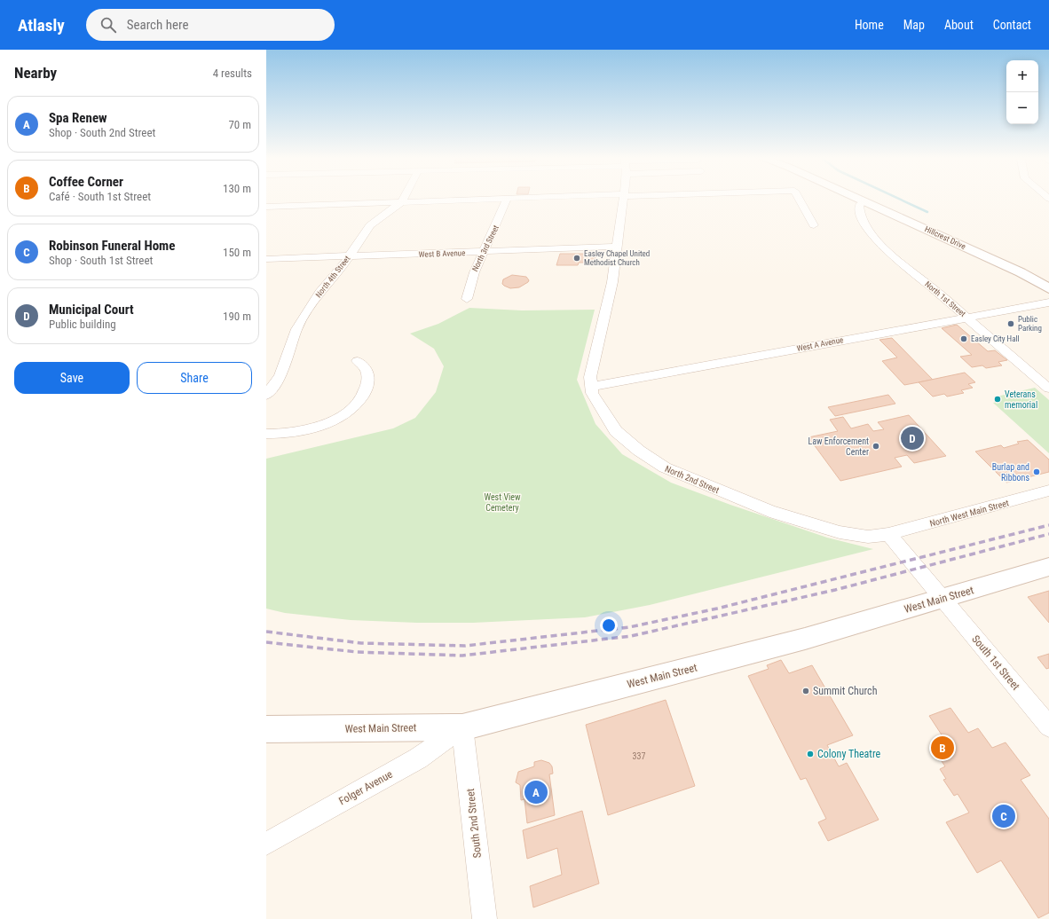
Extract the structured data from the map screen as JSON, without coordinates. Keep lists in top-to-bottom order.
{
  "streets": {
    "main road": ["Hillcrest Drive", "West Main Street"],
    "street": [
      "North 3rd Street",
      "West B Avenue",
      "North 4th Street",
      "North 1st Street",
      "West A Avenue",
      "North 2nd Street",
      "North West Main Street",
      "South 1st Street",
      "Folger Avenue",
      "South 2nd Street"
    ]
  },
  "crossings": [
    ["Hillcrest Drive", "North 1st Street"],
    ["North 3rd Street", "West B Avenue"],
    ["West B Avenue", "North 4th Street"],
    ["West B Avenue", "North 2nd Street"],
    ["North 1st Street", "West A Avenue"],
    ["West A Avenue", "North 2nd Street"],
    ["North 2nd Street", "North West Main Street"],
    ["West Main Street", "South 1st Street"],
    ["West Main Street", "Folger Avenue"],
    ["West Main Street", "South 2nd Street"],
    ["Folger Avenue", "South 2nd Street"]
  ],
  "parks": ["West View Cemetery"],
  "places": [
    "Easley Chapel United Methodist Church",
    "Public Parking",
    "Easley City Hall",
    "Veterans memorial",
    "Law Enforcement Center",
    "Burlap and Ribbons",
    "Summit Church",
    "Colony Theatre"
  ],
  "house_numbers": ["337"],
  "page": {
    "header": "Atlasly",
    "search": "Search here",
    "nav": [
      "Home",
      "Map",
      "About",
      "Contact"
    ],
    "heading": ["Nearby", "4 results"],
    "map_buttons": ["+", "−"],
    "list": [
      {
        "mark": "A",
        "name": "Spa Renew",
        "note": "Shop · South 2nd Street",
        "value": "70 m"
      },
      {
        "mark": "B",
        "name": "Coffee Corner",
        "note": "Café · South 1st Street",
        "value": "130 m"
      },
      {
        "mark": "C",
        "name": "Robinson Funeral Home",
        "note": "Shop · South 1st Street",
        "value": "150 m"
      },
      {
        "mark": "D",
        "name": "Municipal Court",
        "note": "Public building",
        "value": "190 m"
      }
    ],
    "buttons": ["Save", "Share"],
    "pins": [
      "D",
      "B",
      "A",
      "C"
    ]
  }
}
